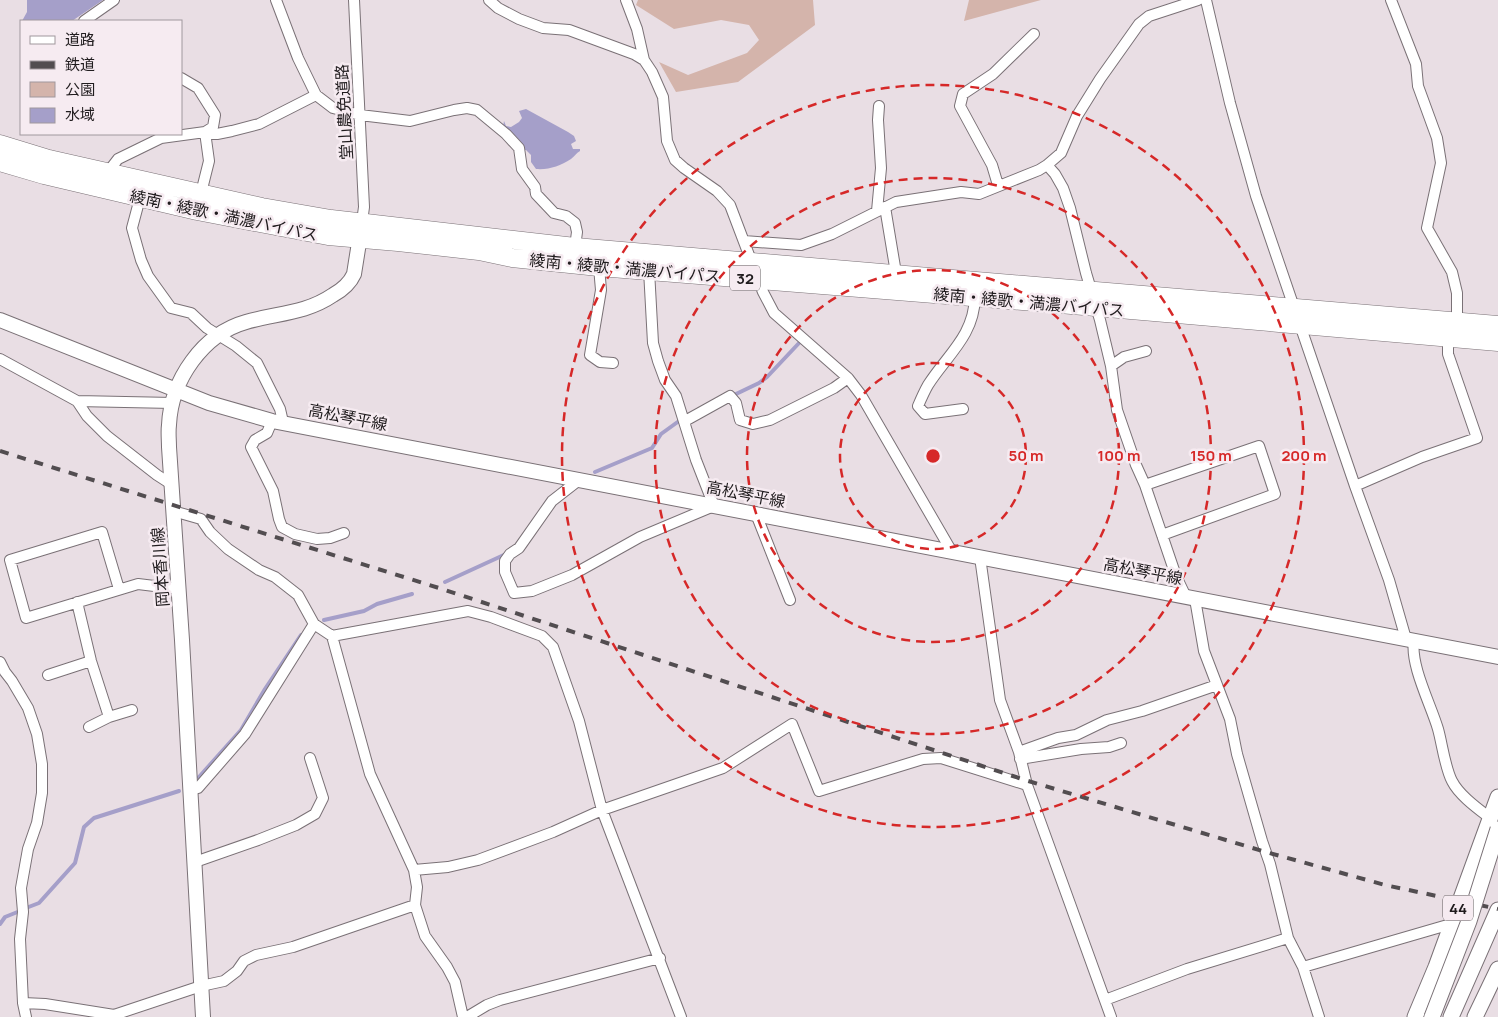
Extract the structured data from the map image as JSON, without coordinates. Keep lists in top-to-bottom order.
{
  "streets": {
    "highway": ["綾南・綾歌・満濃バイパス", "32"],
    "main road": ["高松琴平線", "岡本香川線", "44"],
    "street": ["堂山農免道路"]
  },
  "crossings": [
    ["堂山農免道路", "綾南・綾歌・満濃バイパス"],
    ["堂山農免道路", "岡本香川線"],
    ["綾南・綾歌・満濃バイパス", "岡本香川線"],
    ["高松琴平線", "岡本香川線"]
  ],
  "legend": [
    "道路",
    "鉄道",
    "公園",
    "水域"
  ],
  "rings": [
    "50 m",
    "100 m",
    "150 m",
    "200 m"
  ]
}
